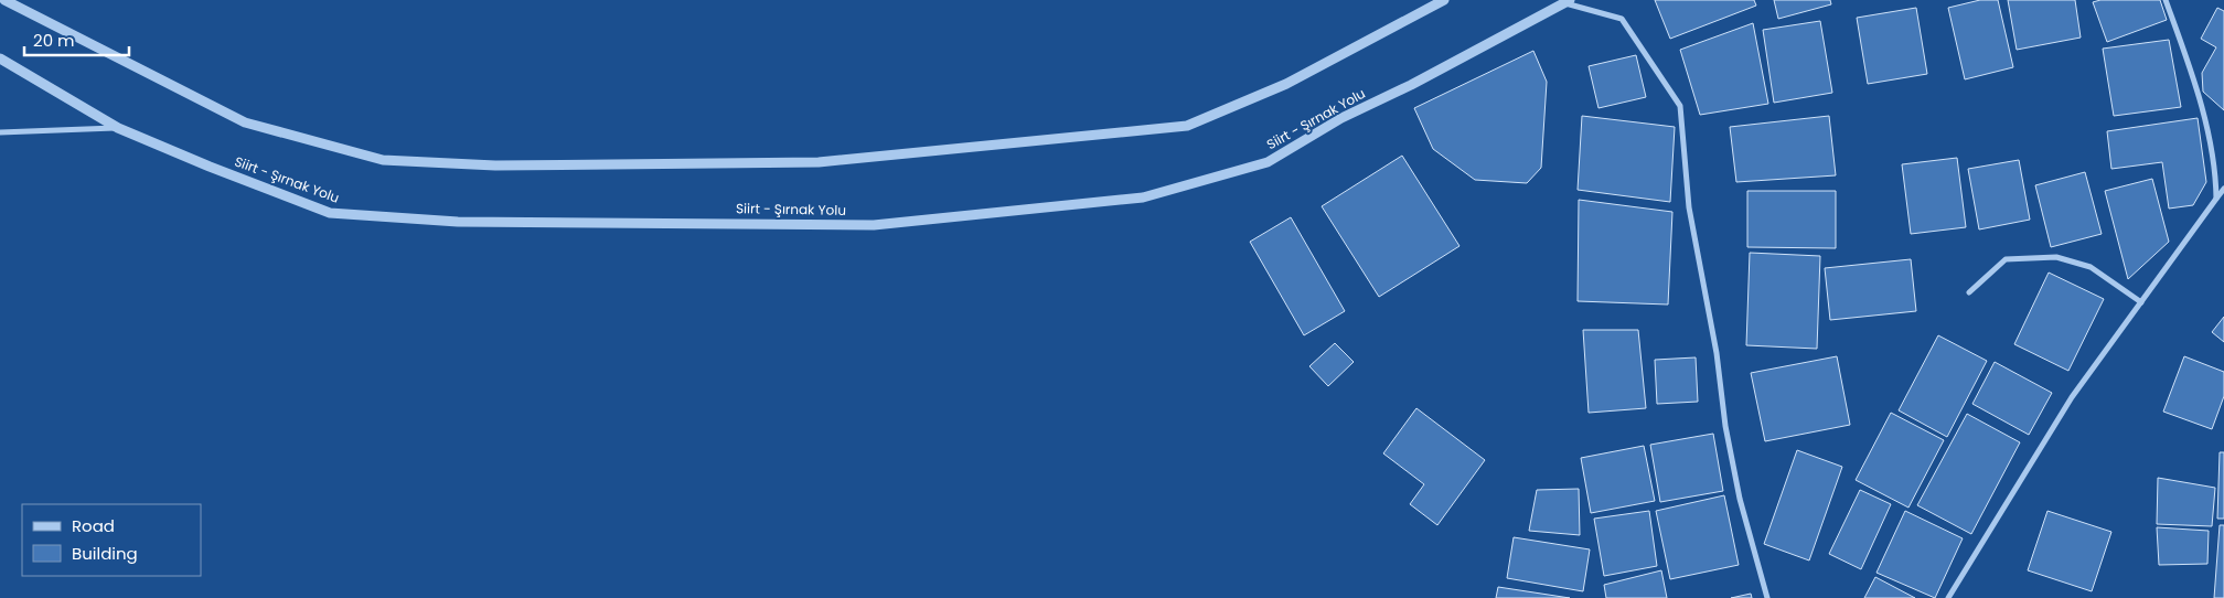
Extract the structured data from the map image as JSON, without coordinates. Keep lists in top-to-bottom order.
{
  "streets": {
    "street": ["Siirt - Şırnak Yolu"]
  },
  "legend": ["Road", "Building"],
  "scale_bar": "20 m"
}
